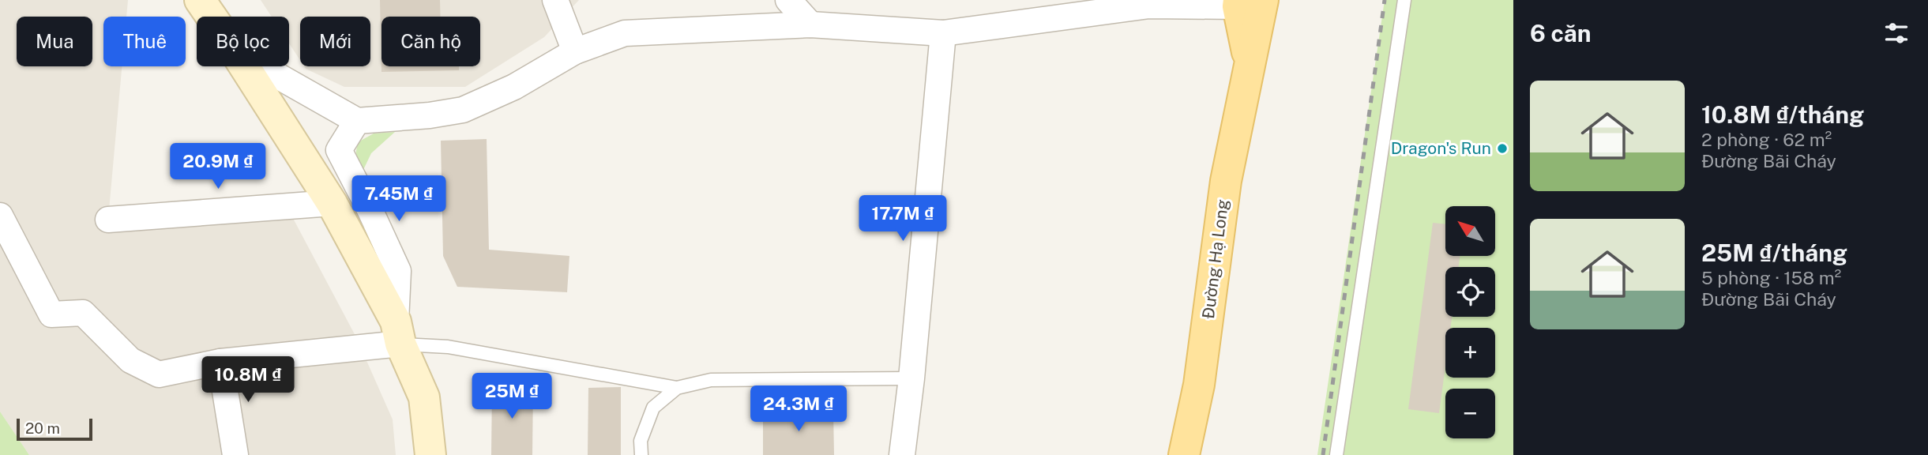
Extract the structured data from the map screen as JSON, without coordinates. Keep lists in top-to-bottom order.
{
  "streets": {
    "main road": ["Đường Hạ Long"]
  },
  "places": ["Dragon's Run"],
  "scale_bar": "20 m",
  "north": "top left",
  "page": {
    "heading": "6 căn",
    "chip": [
      "Mua",
      "Thuê",
      "Bộ lọc",
      "Mới",
      "Căn hộ"
    ],
    "list": [
      {
        "name": "10.8M ₫/tháng",
        "note": "2 phòng · 62 m² · Đường Bãi Cháy"
      },
      {
        "name": "25M ₫/tháng",
        "note": "5 phòng · 158 m² · Đường Bãi Cháy"
      }
    ],
    "price": [
      "20.9M ₫",
      "7.45M ₫",
      "17.7M ₫",
      "10.8M ₫",
      "25M ₫",
      "24.3M ₫"
    ],
    "map_buttons": ["+", "−"],
    "scale": "20 m"
  }
}
